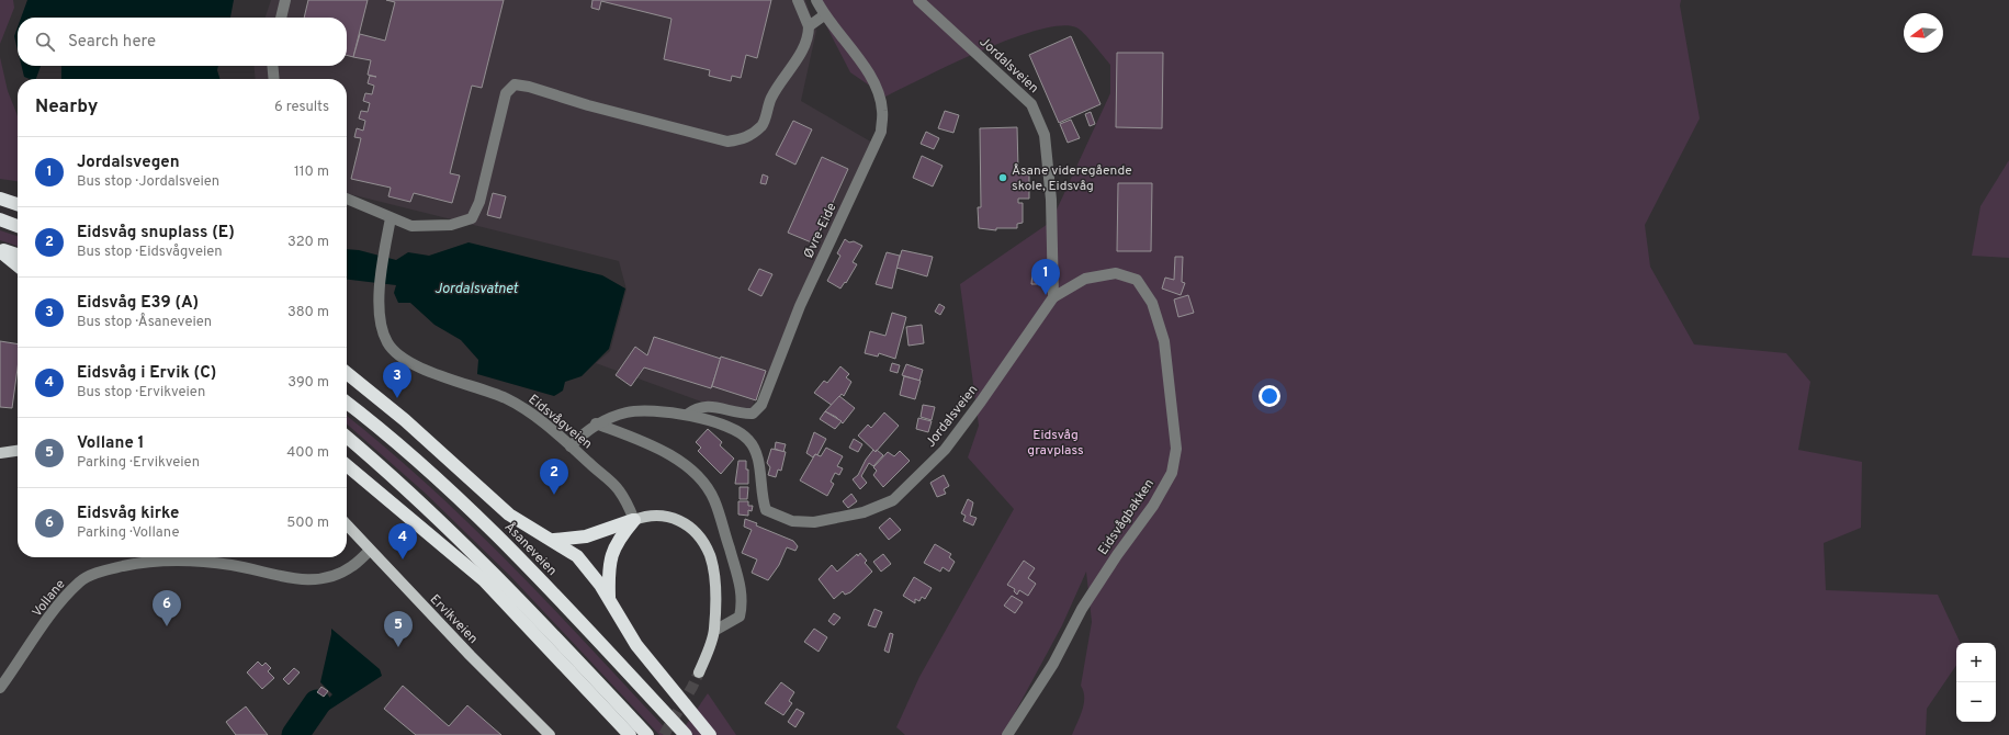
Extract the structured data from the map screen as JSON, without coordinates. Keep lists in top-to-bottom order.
{
  "streets": {
    "highway": ["Åsaneveien"],
    "main road": ["Ervikveien"],
    "street": [
      "Jordalsveien",
      "Øvre-Eide",
      "Eidsvågveien",
      "Eidsvågbakken",
      "Vollane"
    ]
  },
  "crossings": [
    ["Jordalsveien", "Øvre-Eide"],
    ["Jordalsveien", "Eidsvågveien"],
    ["Jordalsveien", "Eidsvågbakken"],
    ["Vollane", "Ervikveien"]
  ],
  "water": ["Jordalsvatnet"],
  "parks": ["Eidsvåg gravplass"],
  "places": ["Åsane videregående skole, Eidsvåg"],
  "north": "left",
  "page": {
    "search": "Search here",
    "heading": ["Nearby", "6 results"],
    "list": [
      {
        "mark": "1",
        "name": "Jordalsvegen",
        "note": "Bus stop · Jordalsveien",
        "value": "110 m"
      },
      {
        "mark": "2",
        "name": "Eidsvåg snuplass (E)",
        "note": "Bus stop · Eidsvågveien",
        "value": "320 m"
      },
      {
        "mark": "3",
        "name": "Eidsvåg E39 (A)",
        "note": "Bus stop · Åsaneveien",
        "value": "380 m"
      },
      {
        "mark": "4",
        "name": "Eidsvåg i Ervik (C)",
        "note": "Bus stop · Ervikveien",
        "value": "390 m"
      },
      {
        "mark": "5",
        "name": "Vollane 1",
        "note": "Parking · Ervikveien",
        "value": "400 m"
      },
      {
        "mark": "6",
        "name": "Eidsvåg kirke",
        "note": "Parking · Vollane",
        "value": "500 m"
      }
    ],
    "pins": [
      "1",
      "3",
      "2",
      "4",
      "6",
      "5"
    ],
    "map_buttons": ["+", "−"]
  }
}
